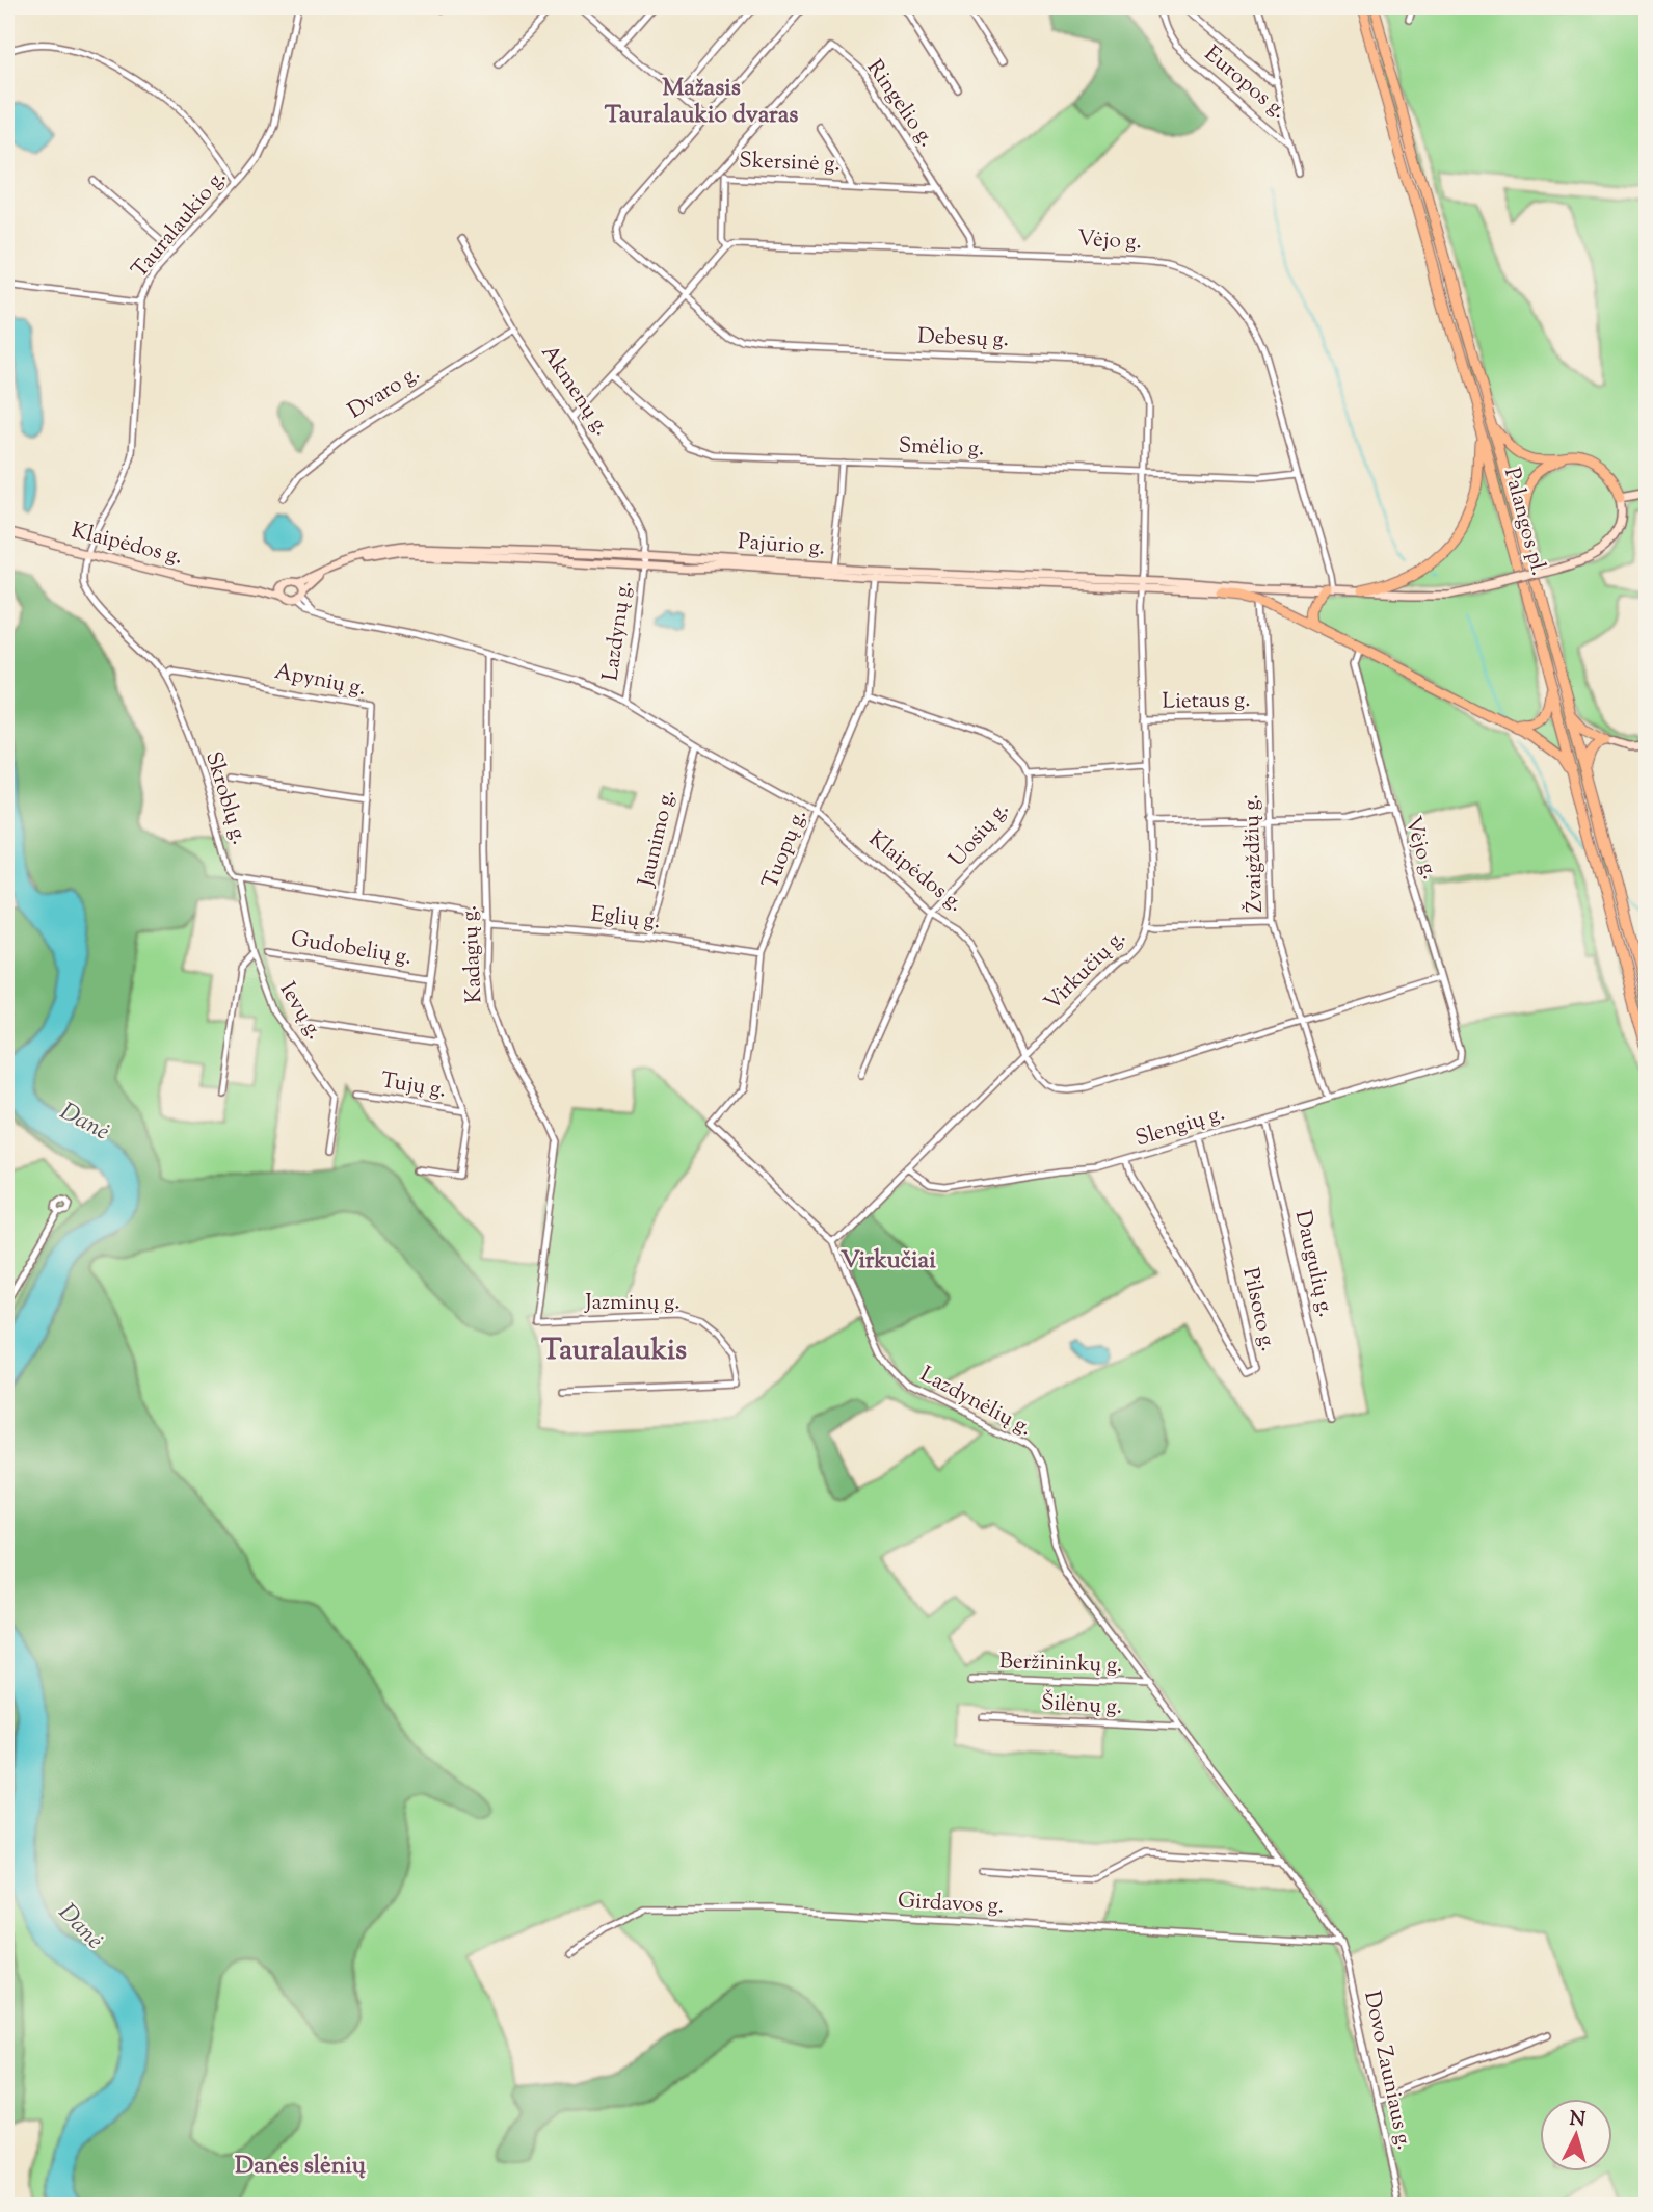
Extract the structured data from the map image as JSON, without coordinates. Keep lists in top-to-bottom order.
{
  "streets": {
    "highway": ["Palangos pl."],
    "main road": ["Klaipėdos g.", "Pajūrio g."],
    "street": [
      "Europos g.",
      "Ringelio g.",
      "Skersinė g.",
      "Tauralaukio g.",
      "Vėjo g.",
      "Debesų g.",
      "Akmenų g.",
      "Dvaro g.",
      "Smėlio g.",
      "Lazdynų g.",
      "Apynių g.",
      "Lietaus g.",
      "Skroblų g.",
      "Uosių g.",
      "Jaunimo g.",
      "Tuopų g.",
      "Žvaigždžių g.",
      "Eglių g.",
      "Gudobelių g.",
      "Kadagių g.",
      "Virkučių g.",
      "Ievų g.",
      "Tujų g.",
      "Slengių g.",
      "Daugulių g.",
      "Jazminų g.",
      "Pilsoto g.",
      "Lazdynėlių g.",
      "Beržininkų g.",
      "Šilėnų g.",
      "Girdavos g.",
      "Dovo Zauniaus g."
    ]
  },
  "crossings": [
    ["Ringelio g.", "Skersinė g."],
    ["Ringelio g.", "Vėjo g."],
    ["Tauralaukio g.", "Klaipėdos g."],
    ["Tauralaukio g.", "Skroblų g."],
    ["Vėjo g.", "Smėlio g."],
    ["Vėjo g.", "Klaipėdos g."],
    ["Vėjo g.", "Pajūrio g."],
    ["Vėjo g.", "Slengių g."],
    ["Debesų g.", "Smėlio g."],
    ["Debesų g.", "Pajūrio g."],
    ["Debesų g.", "Virkučių g."],
    ["Akmenų g.", "Dvaro g."],
    ["Akmenų g.", "Pajūrio g."],
    ["Akmenų g.", "Lazdynų g."],
    ["Klaipėdos g.", "Pajūrio g."],
    ["Klaipėdos g.", "Lazdynų g."],
    ["Klaipėdos g.", "Skroblų g."],
    ["Klaipėdos g.", "Uosių g."],
    ["Klaipėdos g.", "Jaunimo g."],
    ["Klaipėdos g.", "Tuopų g."],
    ["Klaipėdos g.", "Žvaigždžių g."],
    ["Klaipėdos g.", "Kadagių g."],
    ["Klaipėdos g.", "Virkučių g."],
    ["Pajūrio g.", "Lazdynų g."],
    ["Pajūrio g.", "Tuopų g."],
    ["Pajūrio g.", "Virkučių g."],
    ["Apynių g.", "Skroblų g."],
    ["Lietaus g.", "Žvaigždžių g."],
    ["Lietaus g.", "Virkučių g."],
    ["Skroblų g.", "Ievų g."],
    ["Jaunimo g.", "Eglių g."],
    ["Tuopų g.", "Eglių g."],
    ["Tuopų g.", "Lazdynėlių g."],
    ["Žvaigždžių g.", "Slengių g."],
    ["Eglių g.", "Kadagių g."],
    ["Kadagių g.", "Jazminų g."],
    ["Virkučių g.", "Slengių g."],
    ["Virkučių g.", "Lazdynėlių g."],
    ["Slengių g.", "Daugulių g."],
    ["Slengių g.", "Pilsoto g."],
    ["Lazdynėlių g.", "Beržininkų g."],
    ["Lazdynėlių g.", "Šilėnų g."],
    ["Lazdynėlių g.", "Girdavos g."],
    ["Lazdynėlių g.", "Dovo Zauniaus g."],
    ["Girdavos g.", "Dovo Zauniaus g."]
  ],
  "districts": [
    "Mažasis Tauralaukio dvaras",
    "Virkučiai",
    "Tauralaukis",
    "Danės slėnių"
  ],
  "water": ["Danė"],
  "north": "top"
}
